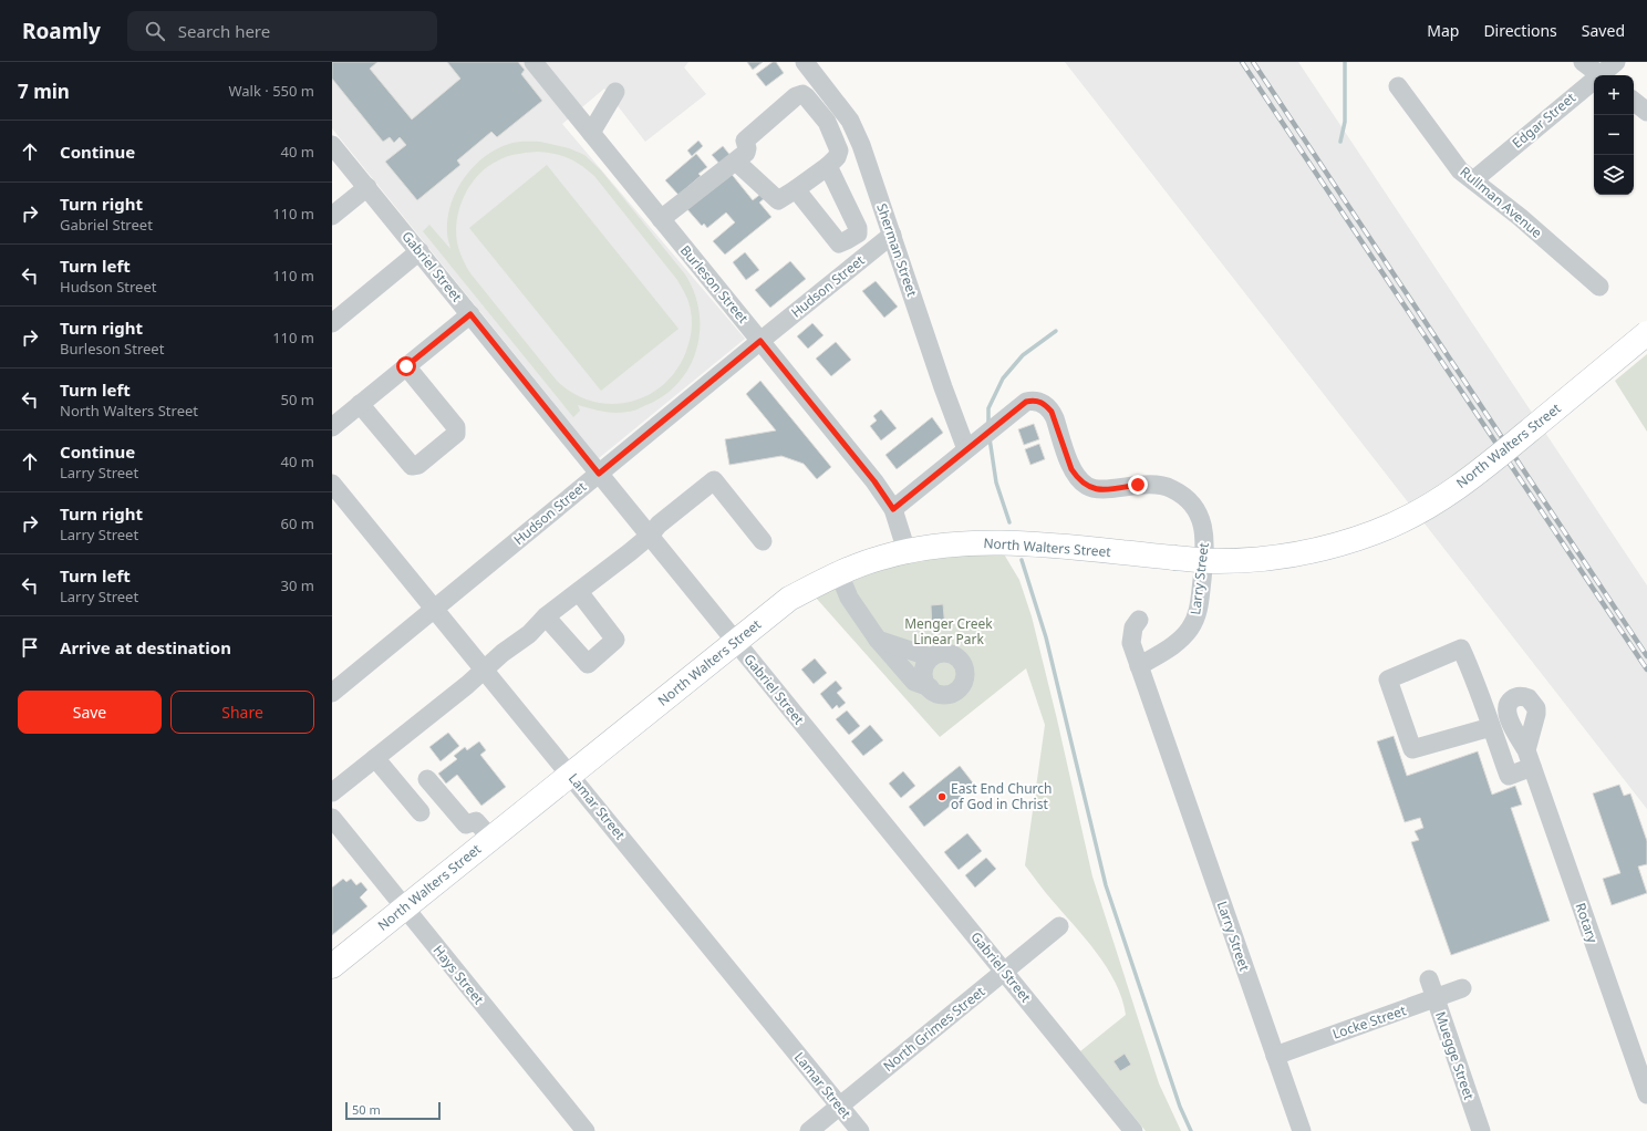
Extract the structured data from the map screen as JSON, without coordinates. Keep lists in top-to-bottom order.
{
  "streets": {
    "main road": ["North Walters Street"],
    "street": [
      "Edgar Street",
      "Rullman Avenue",
      "Sherman Street",
      "Gabriel Street",
      "Burleson Street",
      "Hudson Street",
      "Larry Street",
      "Lamar Street",
      "Rotary",
      "Hays Street",
      "Locke Street",
      "North Grimes Street",
      "Muegge Street"
    ]
  },
  "crossings": [
    ["Edgar Street", "Rullman Avenue"],
    ["Sherman Street", "Hudson Street"],
    ["Sherman Street", "Larry Street"],
    ["Gabriel Street", "Hudson Street"],
    ["Gabriel Street", "North Walters Street"],
    ["Gabriel Street", "North Grimes Street"],
    ["Burleson Street", "Hudson Street"],
    ["Burleson Street", "North Walters Street"],
    ["Hudson Street", "Lamar Street"],
    ["North Walters Street", "Lamar Street"],
    ["North Walters Street", "Hays Street"],
    ["Larry Street", "Locke Street"],
    ["Lamar Street", "North Grimes Street"],
    ["Locke Street", "Muegge Street"]
  ],
  "parks": ["Menger Creek Linear Park"],
  "places": ["East End Church of God in Christ"],
  "scale_bar": "50 m",
  "page": {
    "header": "Roamly",
    "search": "Search here",
    "nav": ["Map", "Directions", "Saved"],
    "heading": ["7 min", "Walk · 550 m"],
    "map_buttons": ["+", "−"],
    "list": [
      ["Continue", "40 m"],
      ["Turn right", "Gabriel Street", "110 m"],
      ["Turn left", "Hudson Street", "110 m"],
      ["Turn right", "Burleson Street", "110 m"],
      ["Turn left", "North Walters Street", "50 m"],
      ["Continue", "Larry Street", "40 m"],
      ["Turn right", "Larry Street", "60 m"],
      ["Turn left", "Larry Street", "30 m"],
      "Arrive at destination"
    ],
    "buttons": ["Save", "Share"],
    "scale": "50 m"
  }
}
